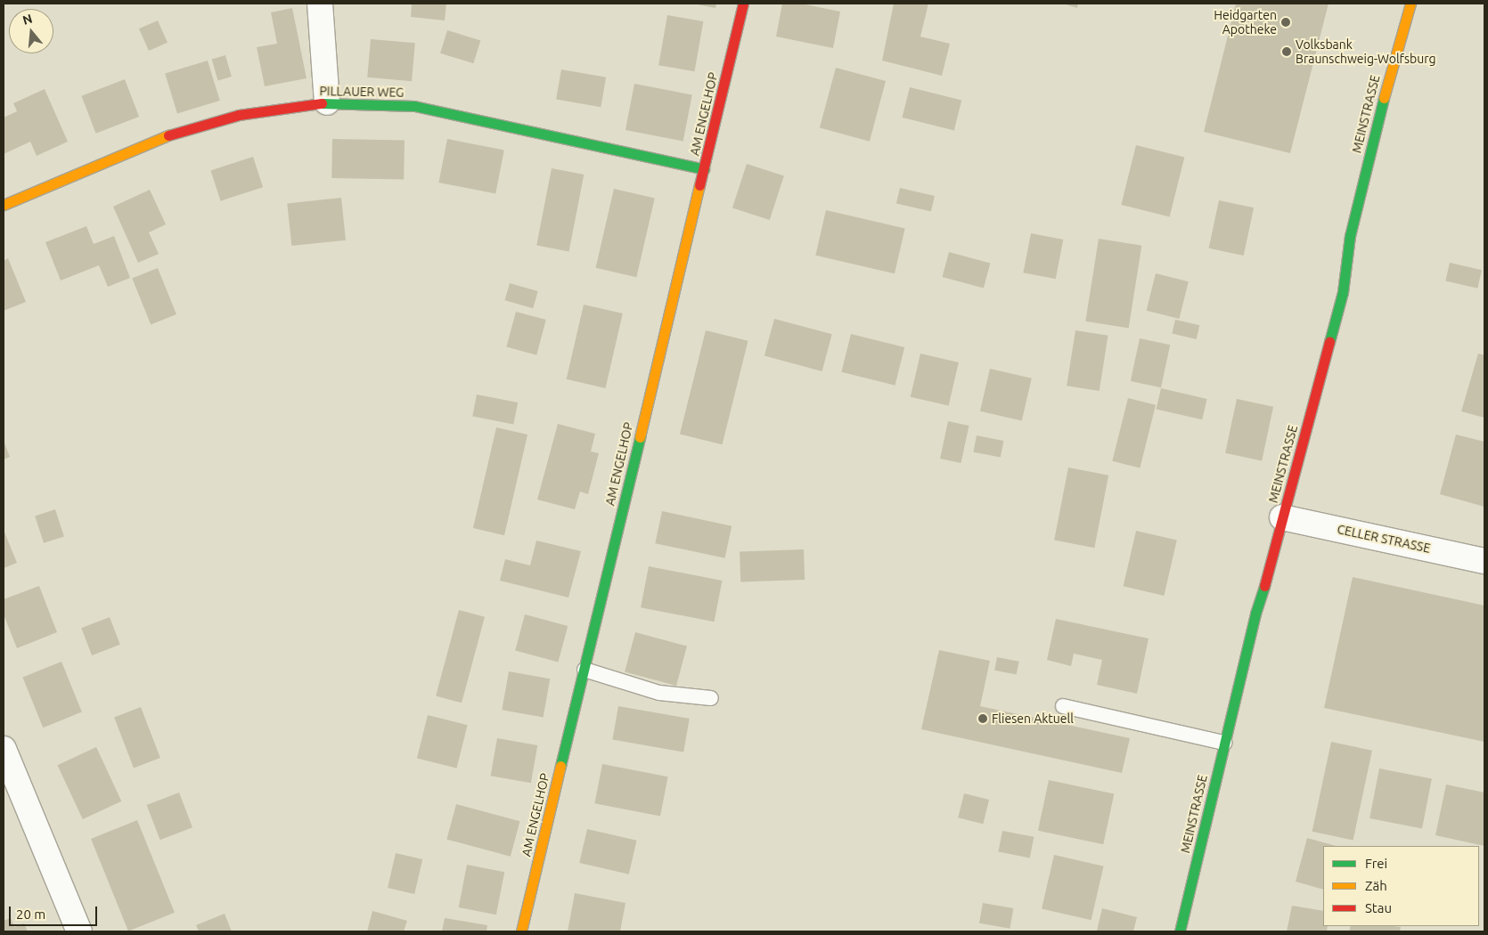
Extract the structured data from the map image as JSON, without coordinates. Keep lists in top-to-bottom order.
{
  "streets": {
    "street": [
      "PILLAUER WEG",
      "AM ENGELHOP",
      "MEINSTRASSE",
      "CELLER STRASSE"
    ]
  },
  "crossings": [
    ["PILLAUER WEG", "AM ENGELHOP"],
    ["MEINSTRASSE", "CELLER STRASSE"]
  ],
  "places": ["Heidgarten Apotheke", "Volksbank Braunschweig-Wolfsburg", "Fliesen Aktuell"],
  "legend": ["Frei", "Zäh", "Stau"],
  "scale_bar": "20 m",
  "north": "top"
}
